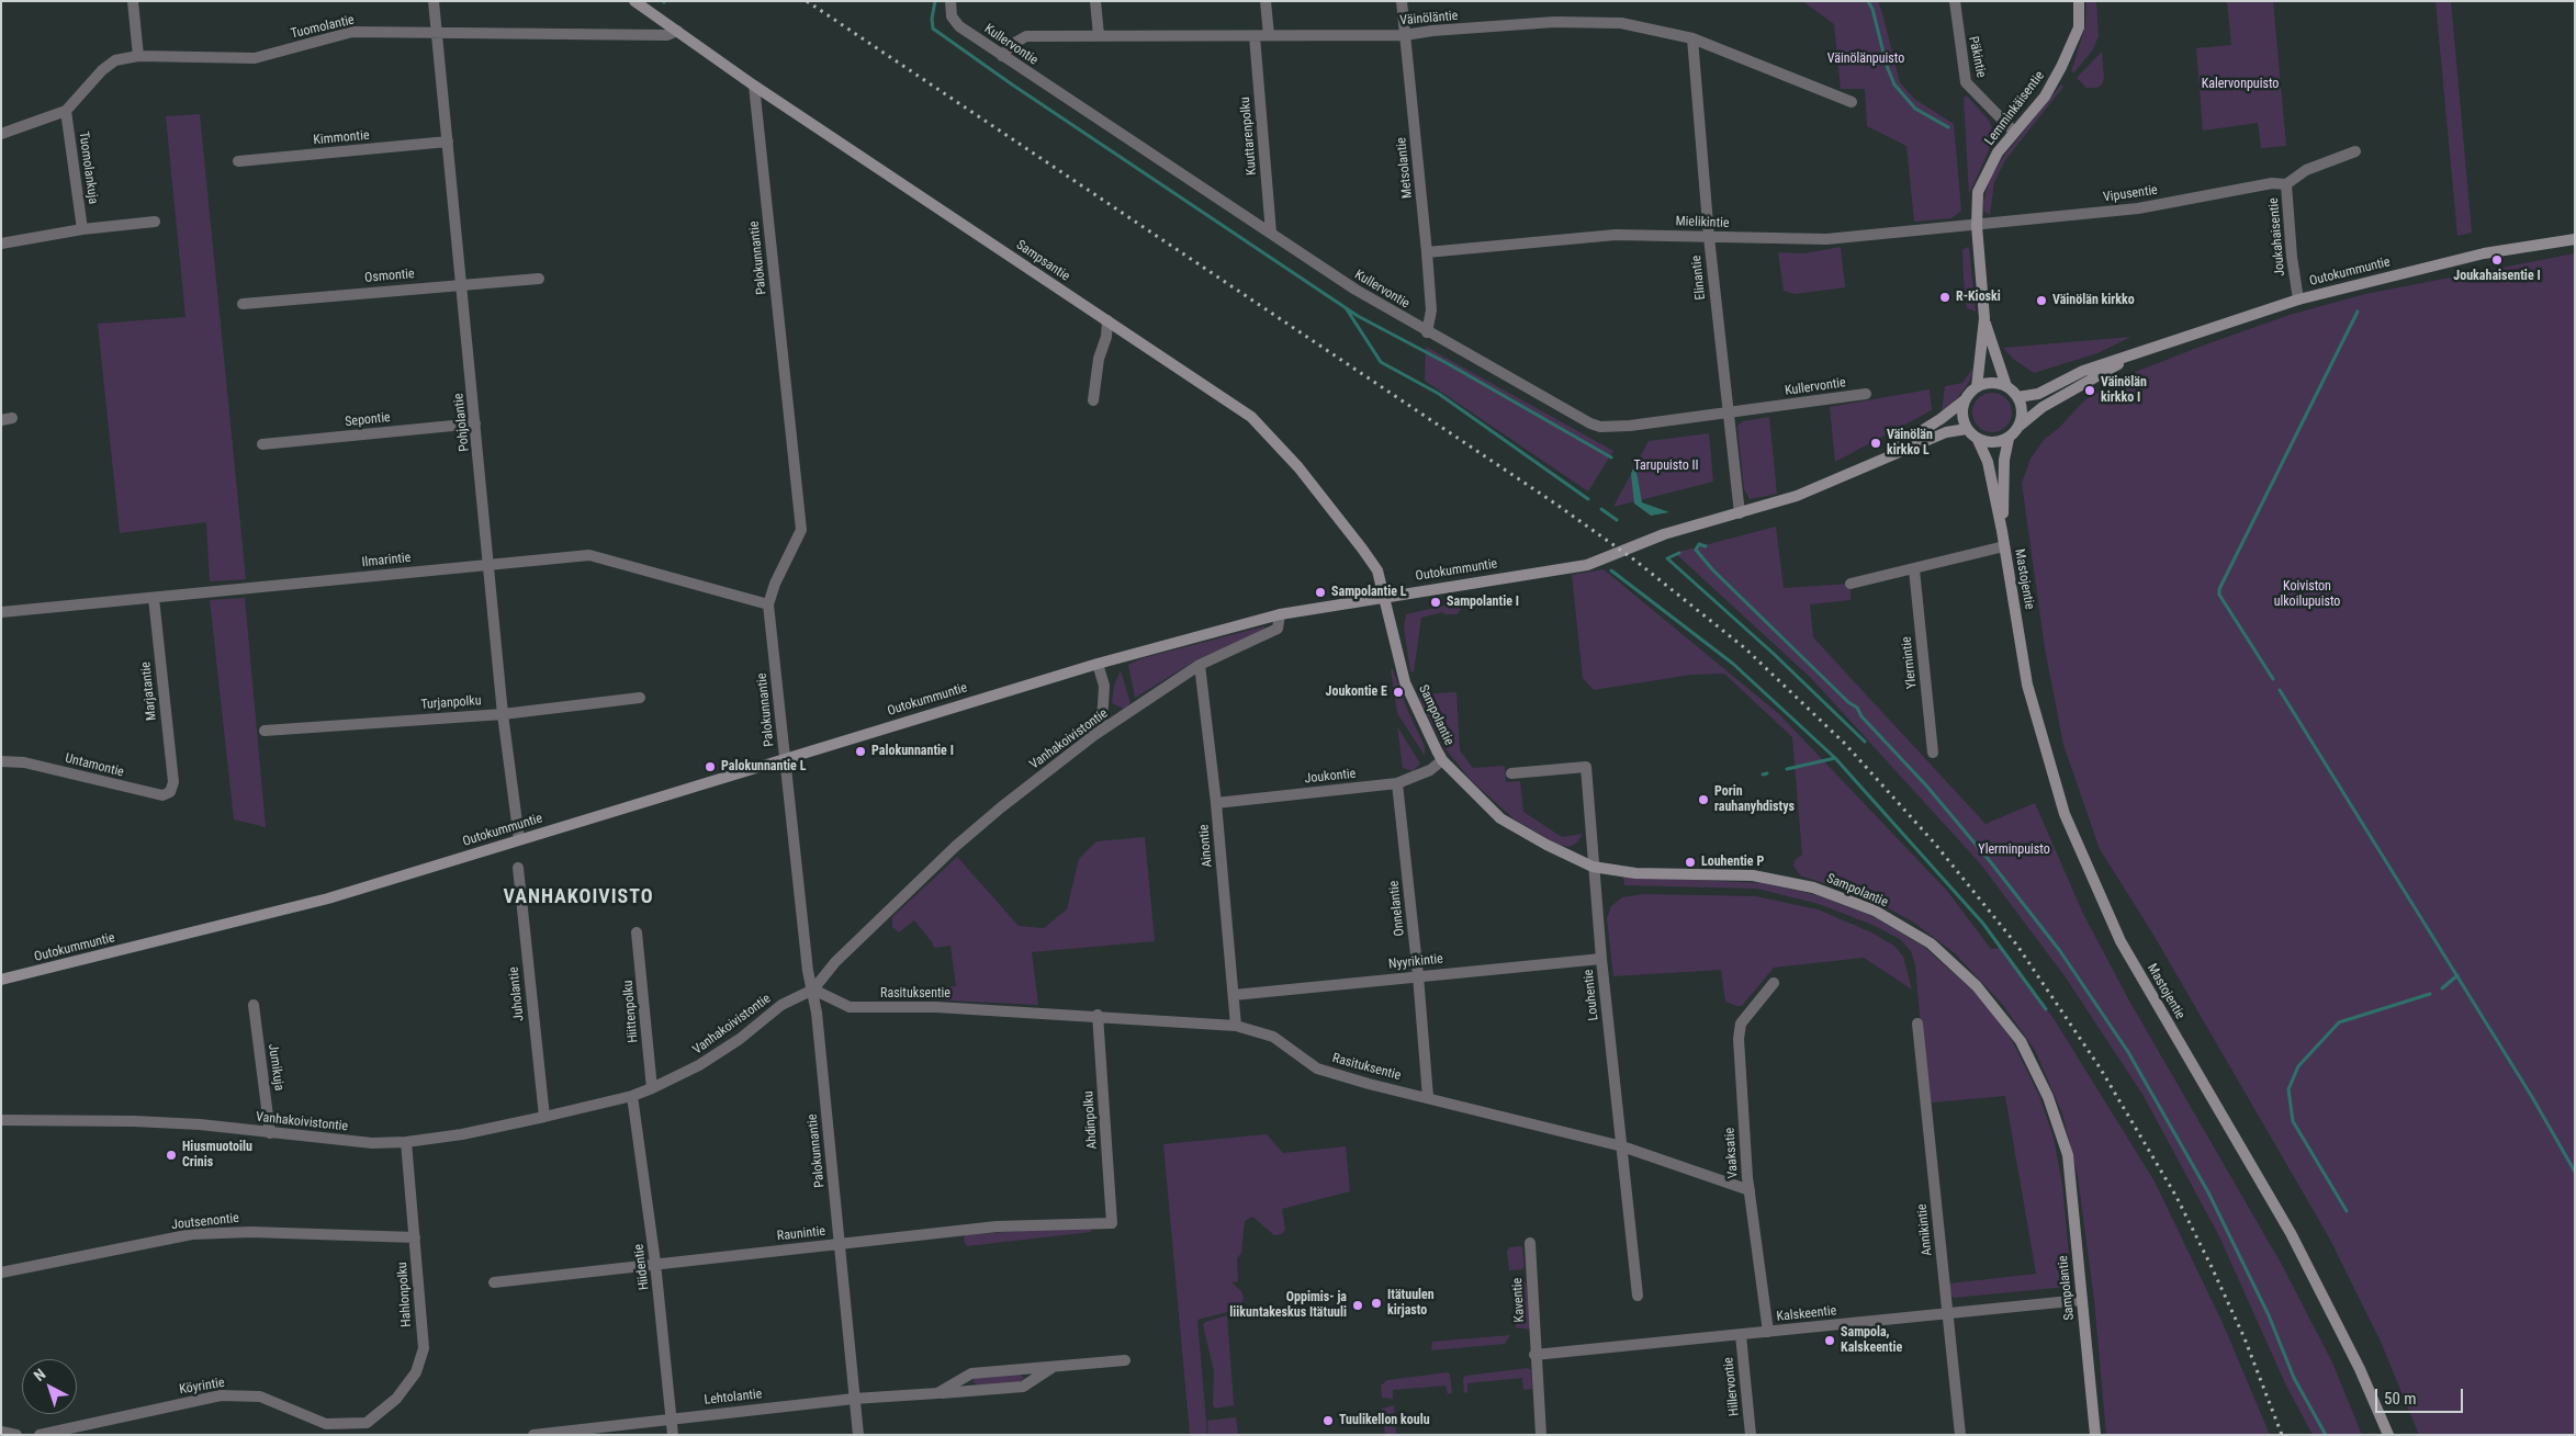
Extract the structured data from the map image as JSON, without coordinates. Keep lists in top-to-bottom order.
{
  "streets": {
    "main road": [
      "Lemminkäisentie",
      "Sampsantie",
      "Outokummuntie",
      "Mastojentie",
      "Sampolantie"
    ],
    "street": [
      "Väinöläntie",
      "Tuomolantie",
      "Kullervontie",
      "Päkintie",
      "Kuuttarenpolku",
      "Kimmontie",
      "Tuomolankuja",
      "Metsolantie",
      "Vipusentie",
      "Mielikintie",
      "Joukahaisentie",
      "Palokunnantie",
      "Osmontie",
      "Elinantie",
      "Sepontie",
      "Pohjolantie",
      "Ilmarintie",
      "Ylermintie",
      "Marjatantie",
      "Turjanpolku",
      "Vanhakoivistontie",
      "Untamontie",
      "Joukontie",
      "Ainontie",
      "Onnelantie",
      "Nyyrikintie",
      "Juholantie",
      "Rasituksentie",
      "Louhentie",
      "Hiittenpolku",
      "Jumikuja",
      "Ahdinpolku",
      "Vaaksatie",
      "Joutsenontie",
      "Annikintie",
      "Raunintie",
      "Hiidentie",
      "Hahlonpolku",
      "Kaventie",
      "Kalskeentie",
      "Köyrintie",
      "Hillervontie",
      "Lehtolantie"
    ]
  },
  "crossings": [
    ["Väinöläntie", "Kullervontie"],
    ["Väinöläntie", "Kuuttarenpolku"],
    ["Väinöläntie", "Metsolantie"],
    ["Väinöläntie", "Elinantie"],
    ["Tuomolantie", "Tuomolankuja"],
    ["Tuomolantie", "Sampsantie"],
    ["Tuomolantie", "Pohjolantie"],
    ["Kullervontie", "Kuuttarenpolku"],
    ["Kullervontie", "Metsolantie"],
    ["Kullervontie", "Elinantie"],
    ["Päkintie", "Lemminkäisentie"],
    ["Lemminkäisentie", "Vipusentie"],
    ["Lemminkäisentie", "Mielikintie"],
    ["Kimmontie", "Pohjolantie"],
    ["Metsolantie", "Mielikintie"],
    ["Vipusentie", "Mielikintie"],
    ["Vipusentie", "Joukahaisentie"],
    ["Mielikintie", "Elinantie"],
    ["Joukahaisentie", "Outokummuntie"],
    ["Palokunnantie", "Sampsantie"],
    ["Palokunnantie", "Outokummuntie"],
    ["Palokunnantie", "Ilmarintie"],
    ["Palokunnantie", "Vanhakoivistontie"],
    ["Palokunnantie", "Rasituksentie"],
    ["Palokunnantie", "Raunintie"],
    ["Palokunnantie", "Lehtolantie"],
    ["Sampsantie", "Outokummuntie"],
    ["Sampsantie", "Sampolantie"],
    ["Outokummuntie", "Elinantie"],
    ["Outokummuntie", "Pohjolantie"],
    ["Outokummuntie", "Mastojentie"],
    ["Outokummuntie", "Sampolantie"],
    ["Outokummuntie", "Vanhakoivistontie"],
    ["Osmontie", "Pohjolantie"],
    ["Sepontie", "Pohjolantie"],
    ["Pohjolantie", "Ilmarintie"],
    ["Pohjolantie", "Turjanpolku"],
    ["Ilmarintie", "Marjatantie"],
    ["Marjatantie", "Untamontie"],
    ["Sampolantie", "Joukontie"],
    ["Sampolantie", "Louhentie"],
    ["Sampolantie", "Kalskeentie"],
    ["Vanhakoivistontie", "Ainontie"],
    ["Vanhakoivistontie", "Juholantie"],
    ["Vanhakoivistontie", "Rasituksentie"],
    ["Vanhakoivistontie", "Hiittenpolku"],
    ["Vanhakoivistontie", "Jumikuja"],
    ["Vanhakoivistontie", "Hiidentie"],
    ["Vanhakoivistontie", "Hahlonpolku"],
    ["Joukontie", "Ainontie"],
    ["Joukontie", "Onnelantie"],
    ["Ainontie", "Nyyrikintie"],
    ["Ainontie", "Rasituksentie"],
    ["Onnelantie", "Nyyrikintie"],
    ["Onnelantie", "Rasituksentie"],
    ["Nyyrikintie", "Louhentie"],
    ["Rasituksentie", "Louhentie"],
    ["Rasituksentie", "Ahdinpolku"],
    ["Rasituksentie", "Vaaksatie"],
    ["Ahdinpolku", "Raunintie"],
    ["Vaaksatie", "Kalskeentie"],
    ["Joutsenontie", "Hahlonpolku"],
    ["Annikintie", "Kalskeentie"],
    ["Raunintie", "Hiidentie"],
    ["Hiidentie", "Lehtolantie"],
    ["Hahlonpolku", "Köyrintie"],
    ["Kaventie", "Kalskeentie"],
    ["Kalskeentie", "Hillervontie"]
  ],
  "districts": ["VANHAKOIVISTO"],
  "parks": [
    "Väinölänpuisto",
    "Kalervonpuisto",
    "Tarupuisto II",
    "Koiviston ulkoilupuisto",
    "Ylerminpuisto"
  ],
  "places": [
    "Joukahaisentie I",
    "R-Kioski",
    "Väinölän kirkko",
    "Väinölän kirkko I",
    "Väinölän kirkko L",
    "Sampolantie L",
    "Sampolantie I",
    "Joukontie E",
    "Palokunnantie I",
    "Palokunnantie L",
    "Porin rauhanyhdistys",
    "Louhentie P",
    "Hiusmuotoilu Crinis",
    "Itätuulen kirjasto",
    "Oppimis- ja liikuntakeskus Itätuuli",
    "Sampola, Kalskeentie",
    "Tuulikellon koulu"
  ],
  "scale_bar": "50 m",
  "north": "top left"
}
